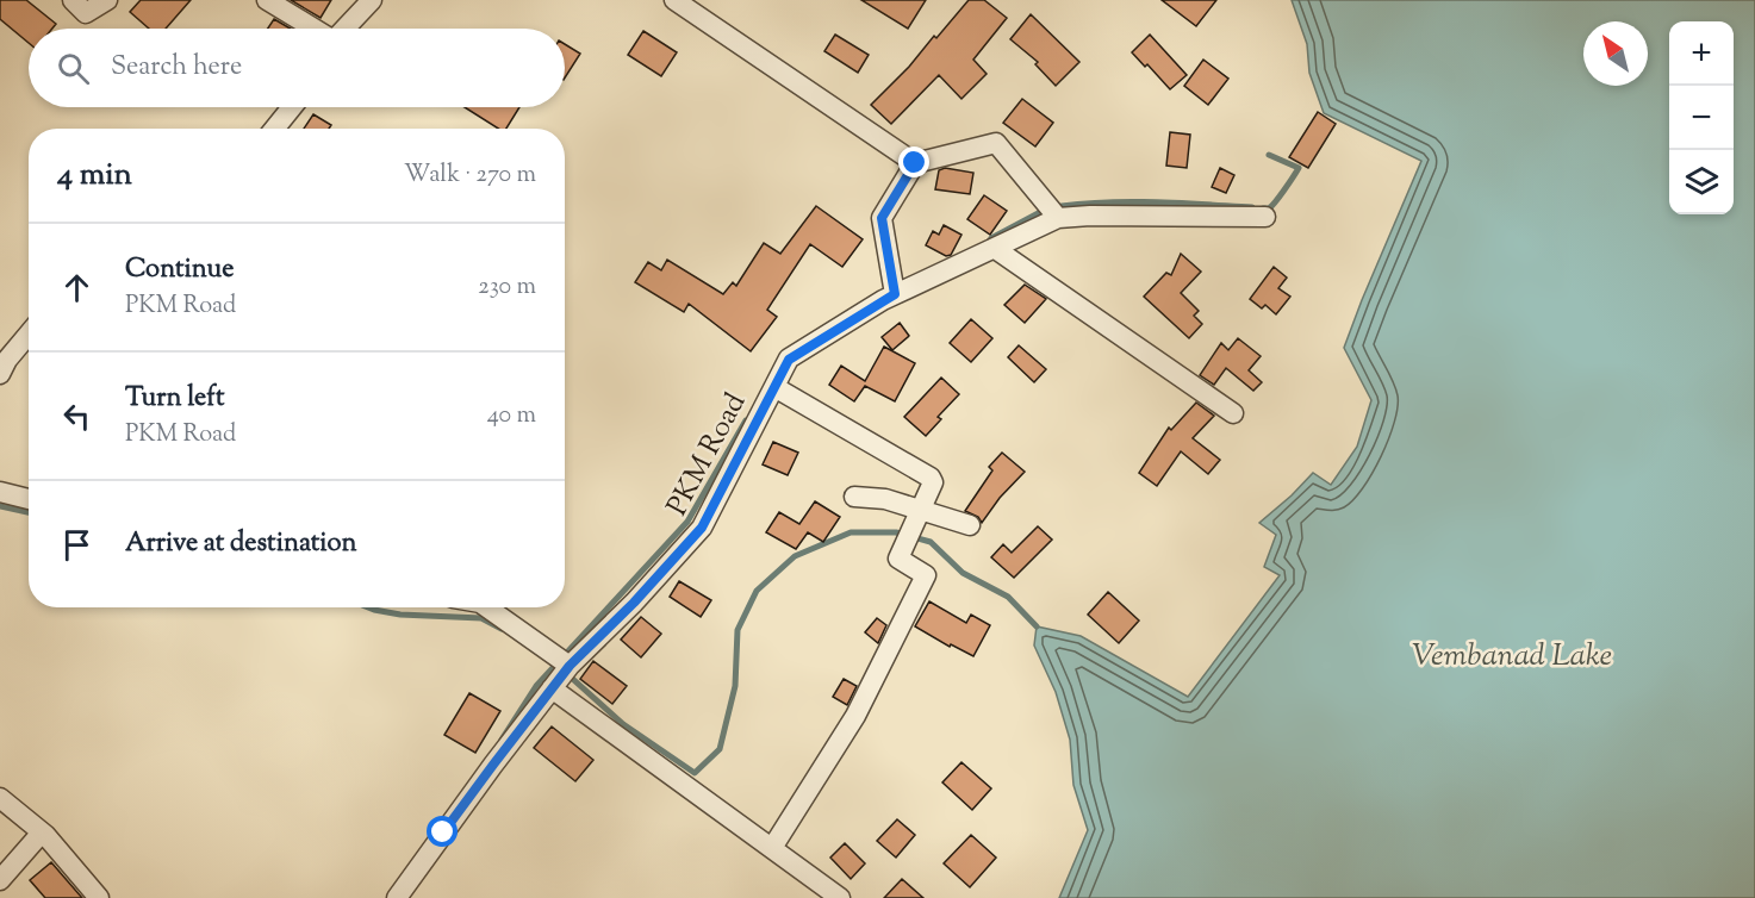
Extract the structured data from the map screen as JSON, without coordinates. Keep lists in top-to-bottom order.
{
  "streets": {
    "street": ["PKM Road"]
  },
  "water": ["Vembanad Lake"],
  "north": "top left",
  "page": {
    "map_buttons": ["+", "−"],
    "search": "Search here",
    "heading": ["4 min", "Walk · 270 m"],
    "list": [
      ["Continue", "PKM Road", "230 m"],
      ["Turn left", "PKM Road", "40 m"],
      "Arrive at destination"
    ]
  }
}
